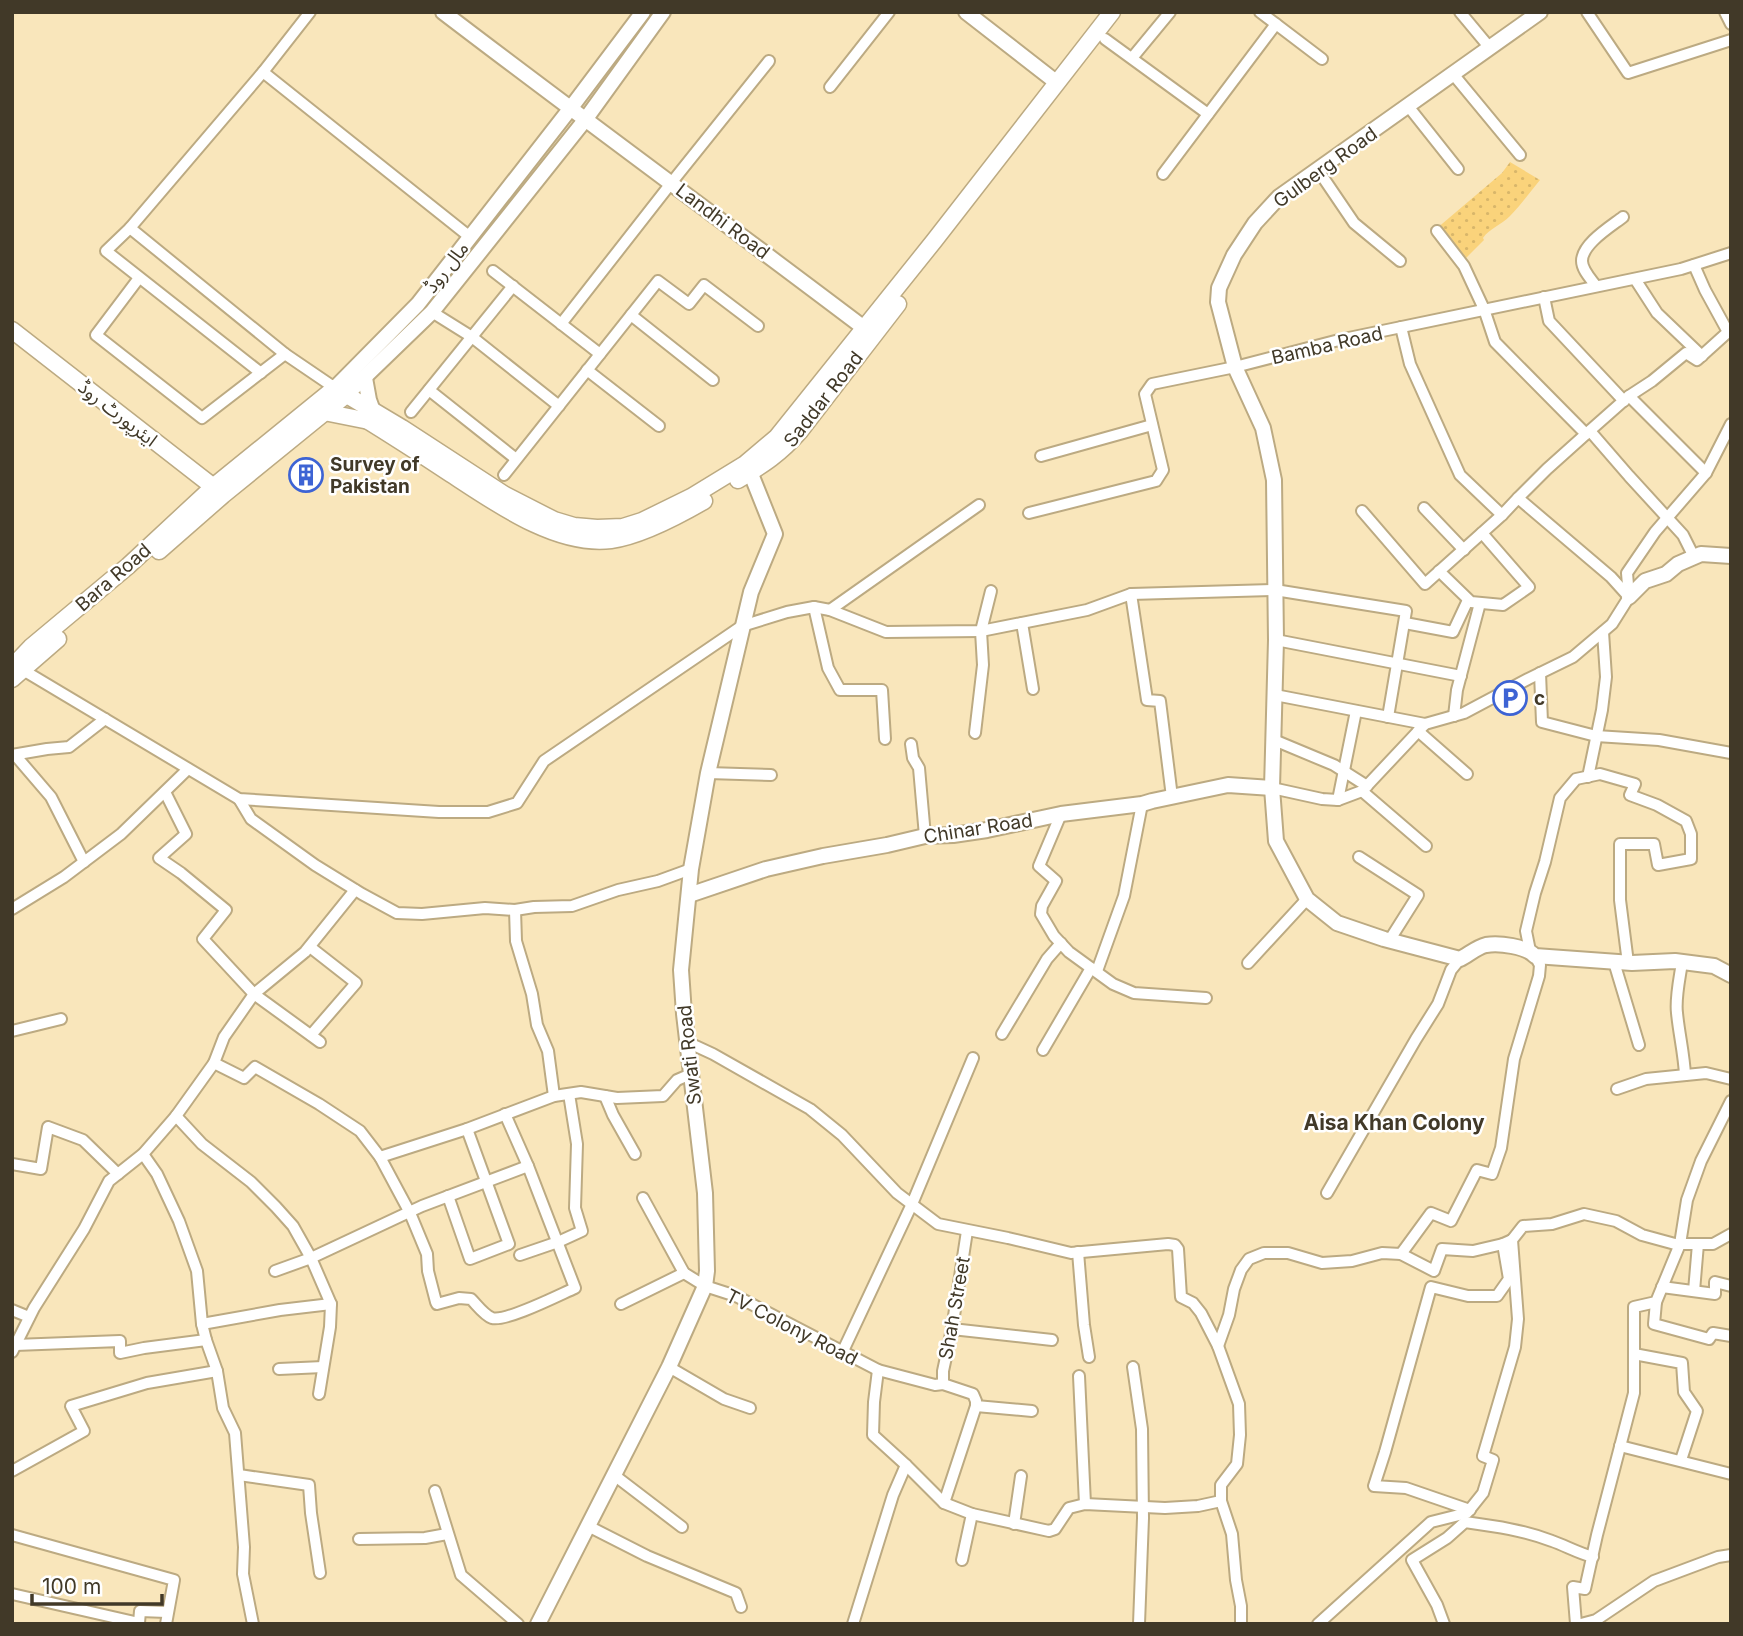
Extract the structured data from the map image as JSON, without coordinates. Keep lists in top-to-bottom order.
{
  "streets": {
    "main road": [
      "مال روڈ",
      "Saddar Road",
      "ایئرپورٹ روڈ",
      "Bara Road"
    ],
    "street": [
      "Gulberg Road",
      "Landhi Road",
      "Bamba Road",
      "Chinar Road",
      "Swati Road",
      "Shah Street",
      "TV Colony Road"
    ]
  },
  "crossings": [
    ["Gulberg Road", "Bamba Road"],
    ["Gulberg Road", "Chinar Road"],
    ["Landhi Road", "مال روڈ"],
    ["Landhi Road", "Saddar Road"],
    ["مال روڈ", "Saddar Road"],
    ["مال روڈ", "ایئرپورٹ روڈ"],
    ["مال روڈ", "Bara Road"],
    ["Saddar Road", "Swati Road"],
    ["ایئرپورٹ روڈ", "Bara Road"],
    ["Chinar Road", "Swati Road"],
    ["Swati Road", "TV Colony Road"],
    ["Shah Street", "TV Colony Road"]
  ],
  "districts": ["Aisa Khan Colony"],
  "places": {
    "building": ["Survey of Pakistan"],
    "parking": ["c"]
  },
  "scale_bar": "100 m"
}
